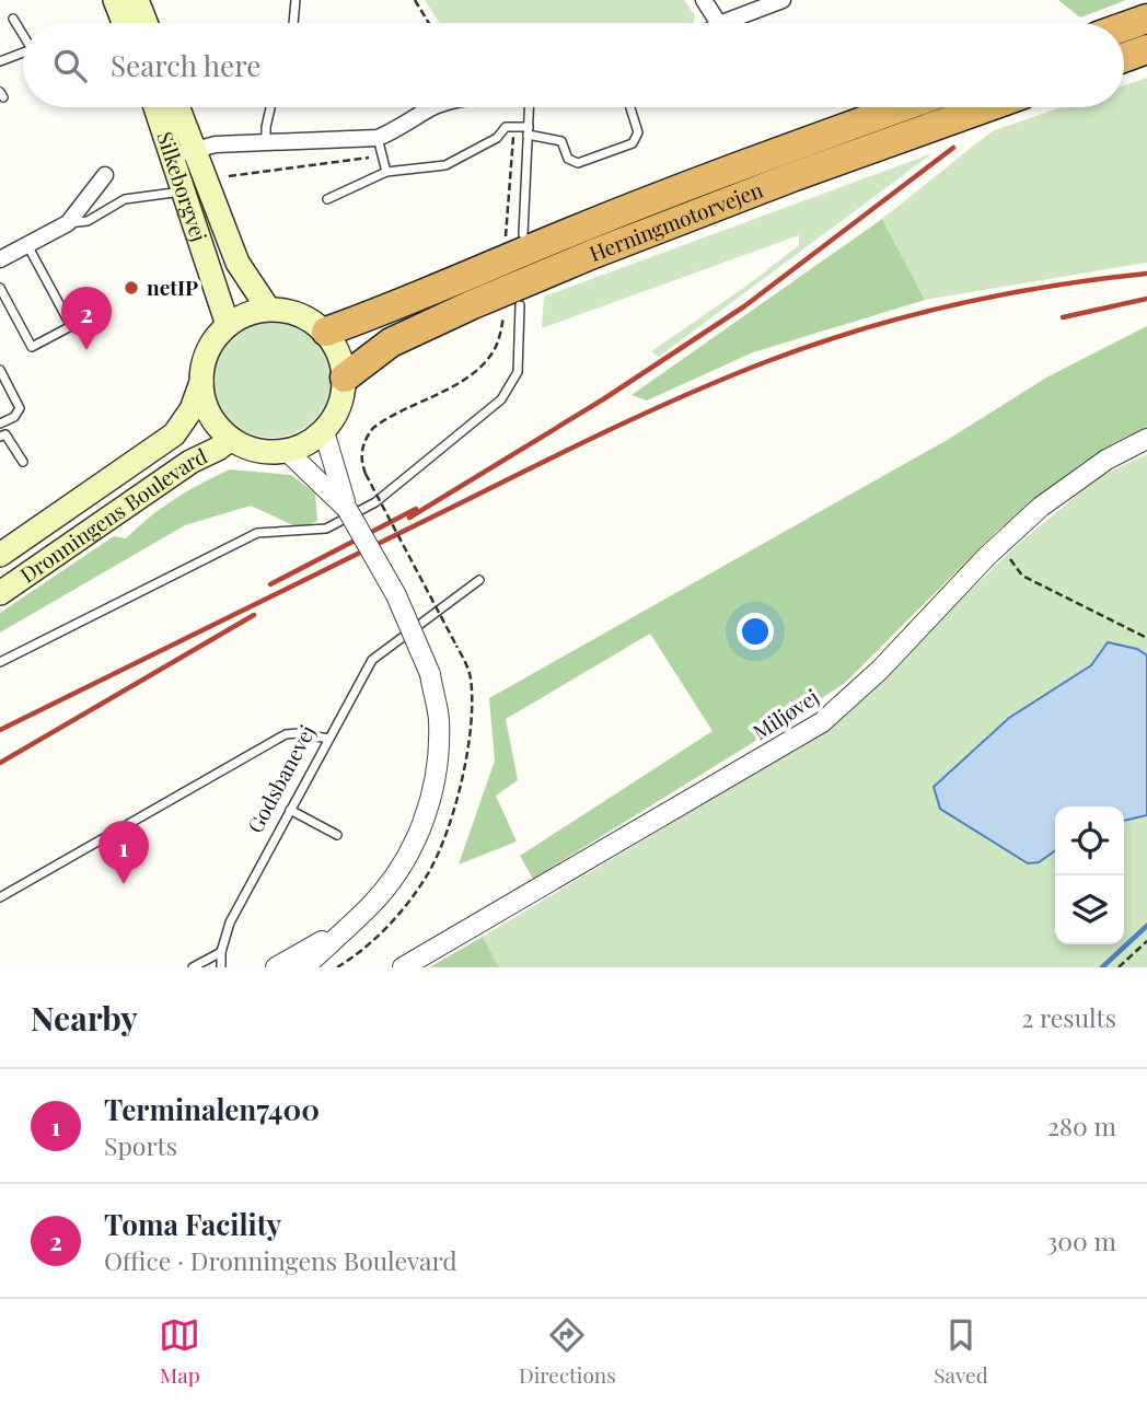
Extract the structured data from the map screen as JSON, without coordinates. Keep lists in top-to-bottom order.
{
  "streets": {
    "highway": ["Herningmotorvejen"],
    "main road": ["Silkeborgvej", "Dronningens Boulevard"],
    "street": ["Miljøvej"],
    "lane": ["Godsbanevej"]
  },
  "crossings": [
    ["Silkeborgvej", "Herningmotorvejen"],
    ["Silkeborgvej", "Dronningens Boulevard"],
    ["Herningmotorvejen", "Dronningens Boulevard"]
  ],
  "places": ["netIP"],
  "page": {
    "search": "Search here",
    "pins": ["2", "1"],
    "heading": ["Nearby", "2 results"],
    "list": [
      {
        "mark": "1",
        "name": "Terminalen7400",
        "note": "Sports",
        "value": "280 m"
      },
      {
        "mark": "2",
        "name": "Toma Facility",
        "note": "Office · Dronningens Boulevard",
        "value": "300 m"
      }
    ],
    "nav": ["Map", "Directions", "Saved"]
  }
}
